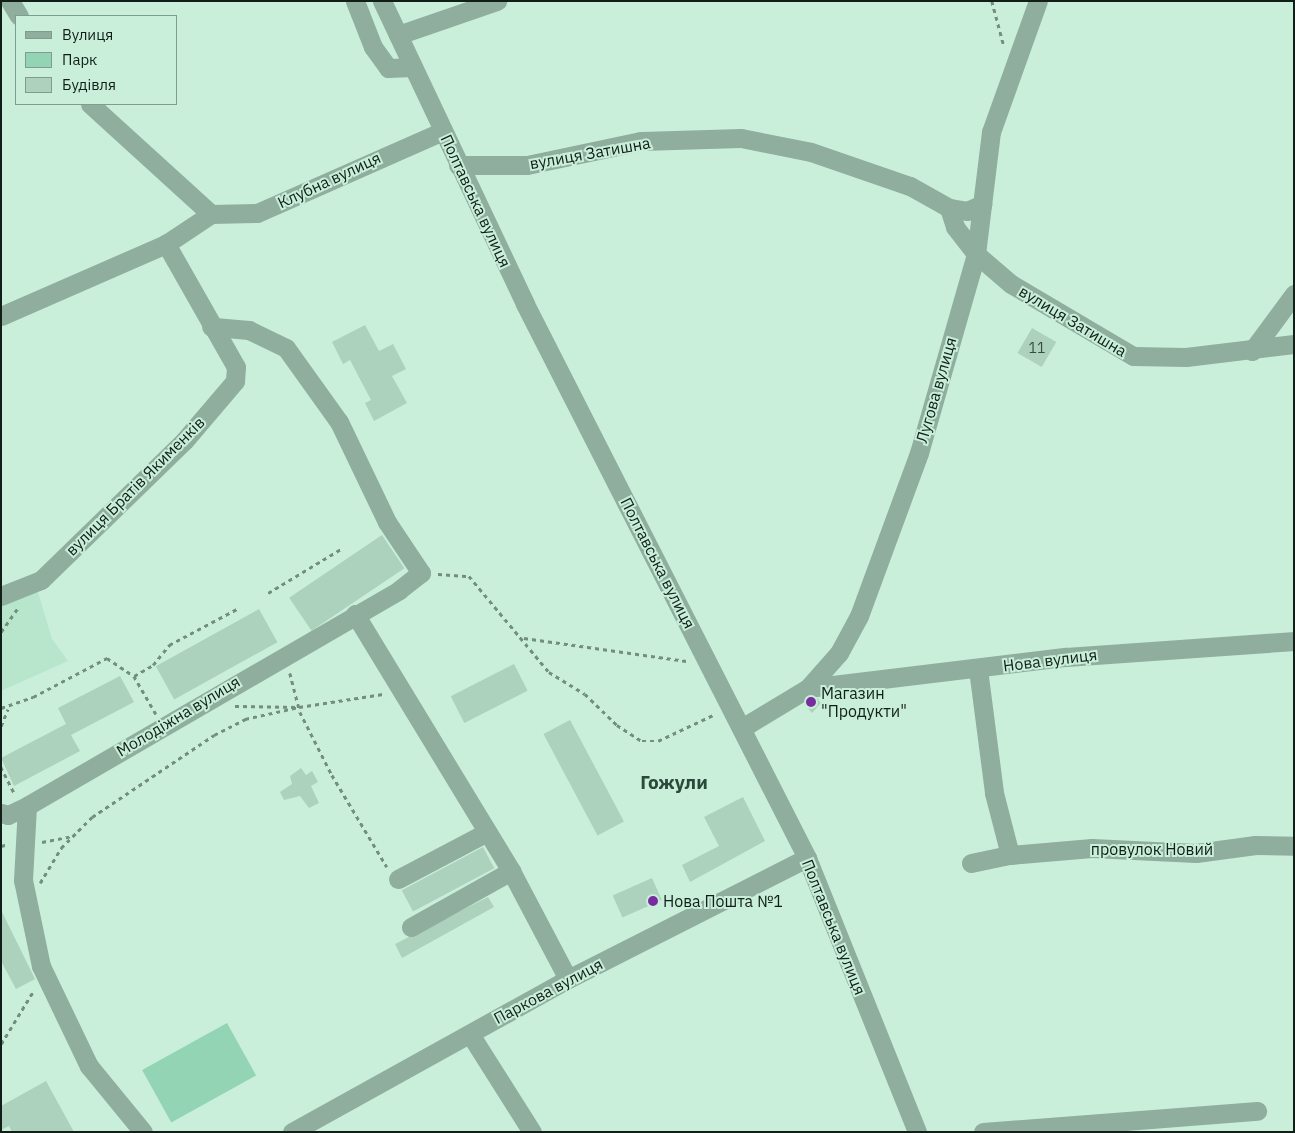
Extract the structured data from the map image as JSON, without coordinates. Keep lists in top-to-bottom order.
{
  "streets": {
    "street": [
      "вулиця Затишна",
      "Клубна вулиця",
      "Полтавська вулиця",
      "Лугова вулиця",
      "вулиця Братів Якименків",
      "Нова вулиця",
      "Молодіжна вулиця",
      "провулок Новий",
      "Паркова вулиця"
    ]
  },
  "crossings": [
    ["вулиця Затишна", "Полтавська вулиця"],
    ["вулиця Затишна", "Лугова вулиця"],
    ["Клубна вулиця", "Полтавська вулиця"],
    ["Полтавська вулиця", "Лугова вулиця"],
    ["Полтавська вулиця", "Паркова вулиця"],
    ["Лугова вулиця", "Нова вулиця"]
  ],
  "districts": ["Гожули"],
  "places": ["Магазин \"Продукти\"", "Нова Пошта №1"],
  "house_numbers": ["11"],
  "legend": ["Вулиця", "Парк", "Будівля"]
}
